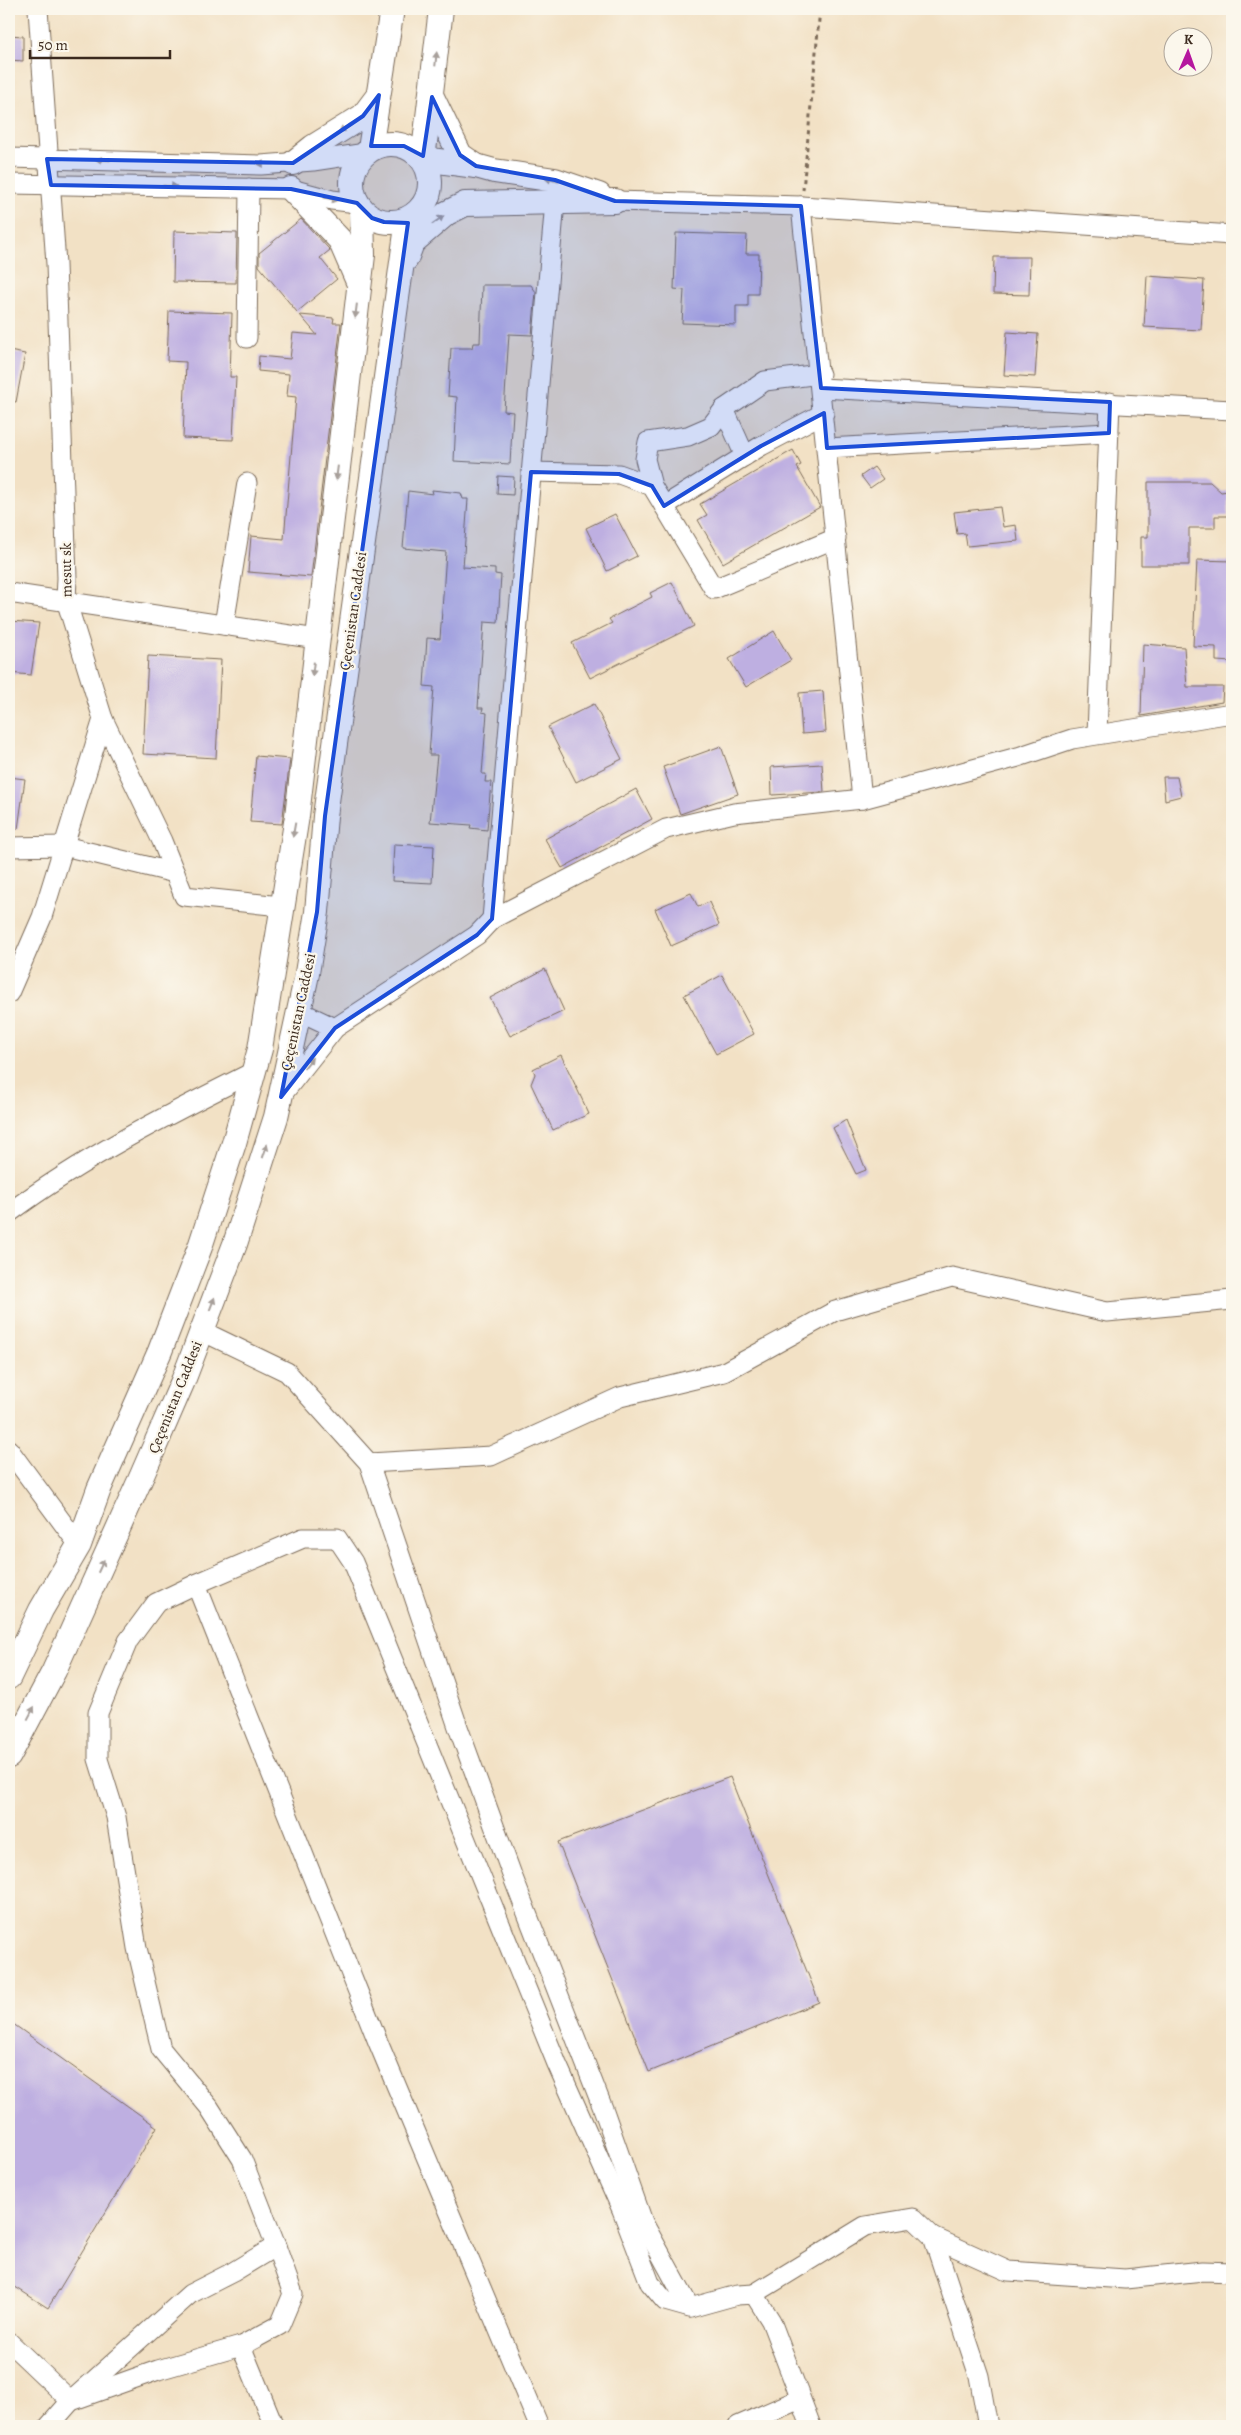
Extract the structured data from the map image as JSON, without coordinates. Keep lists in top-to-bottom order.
{
  "streets": {
    "main road": ["Çeçenistan Caddesi"],
    "street": ["mesut sk"]
  },
  "crossings": [
    ["mesut sk", "Çeçenistan Caddesi"]
  ],
  "scale_bar": "50 m",
  "north": "top"
}
